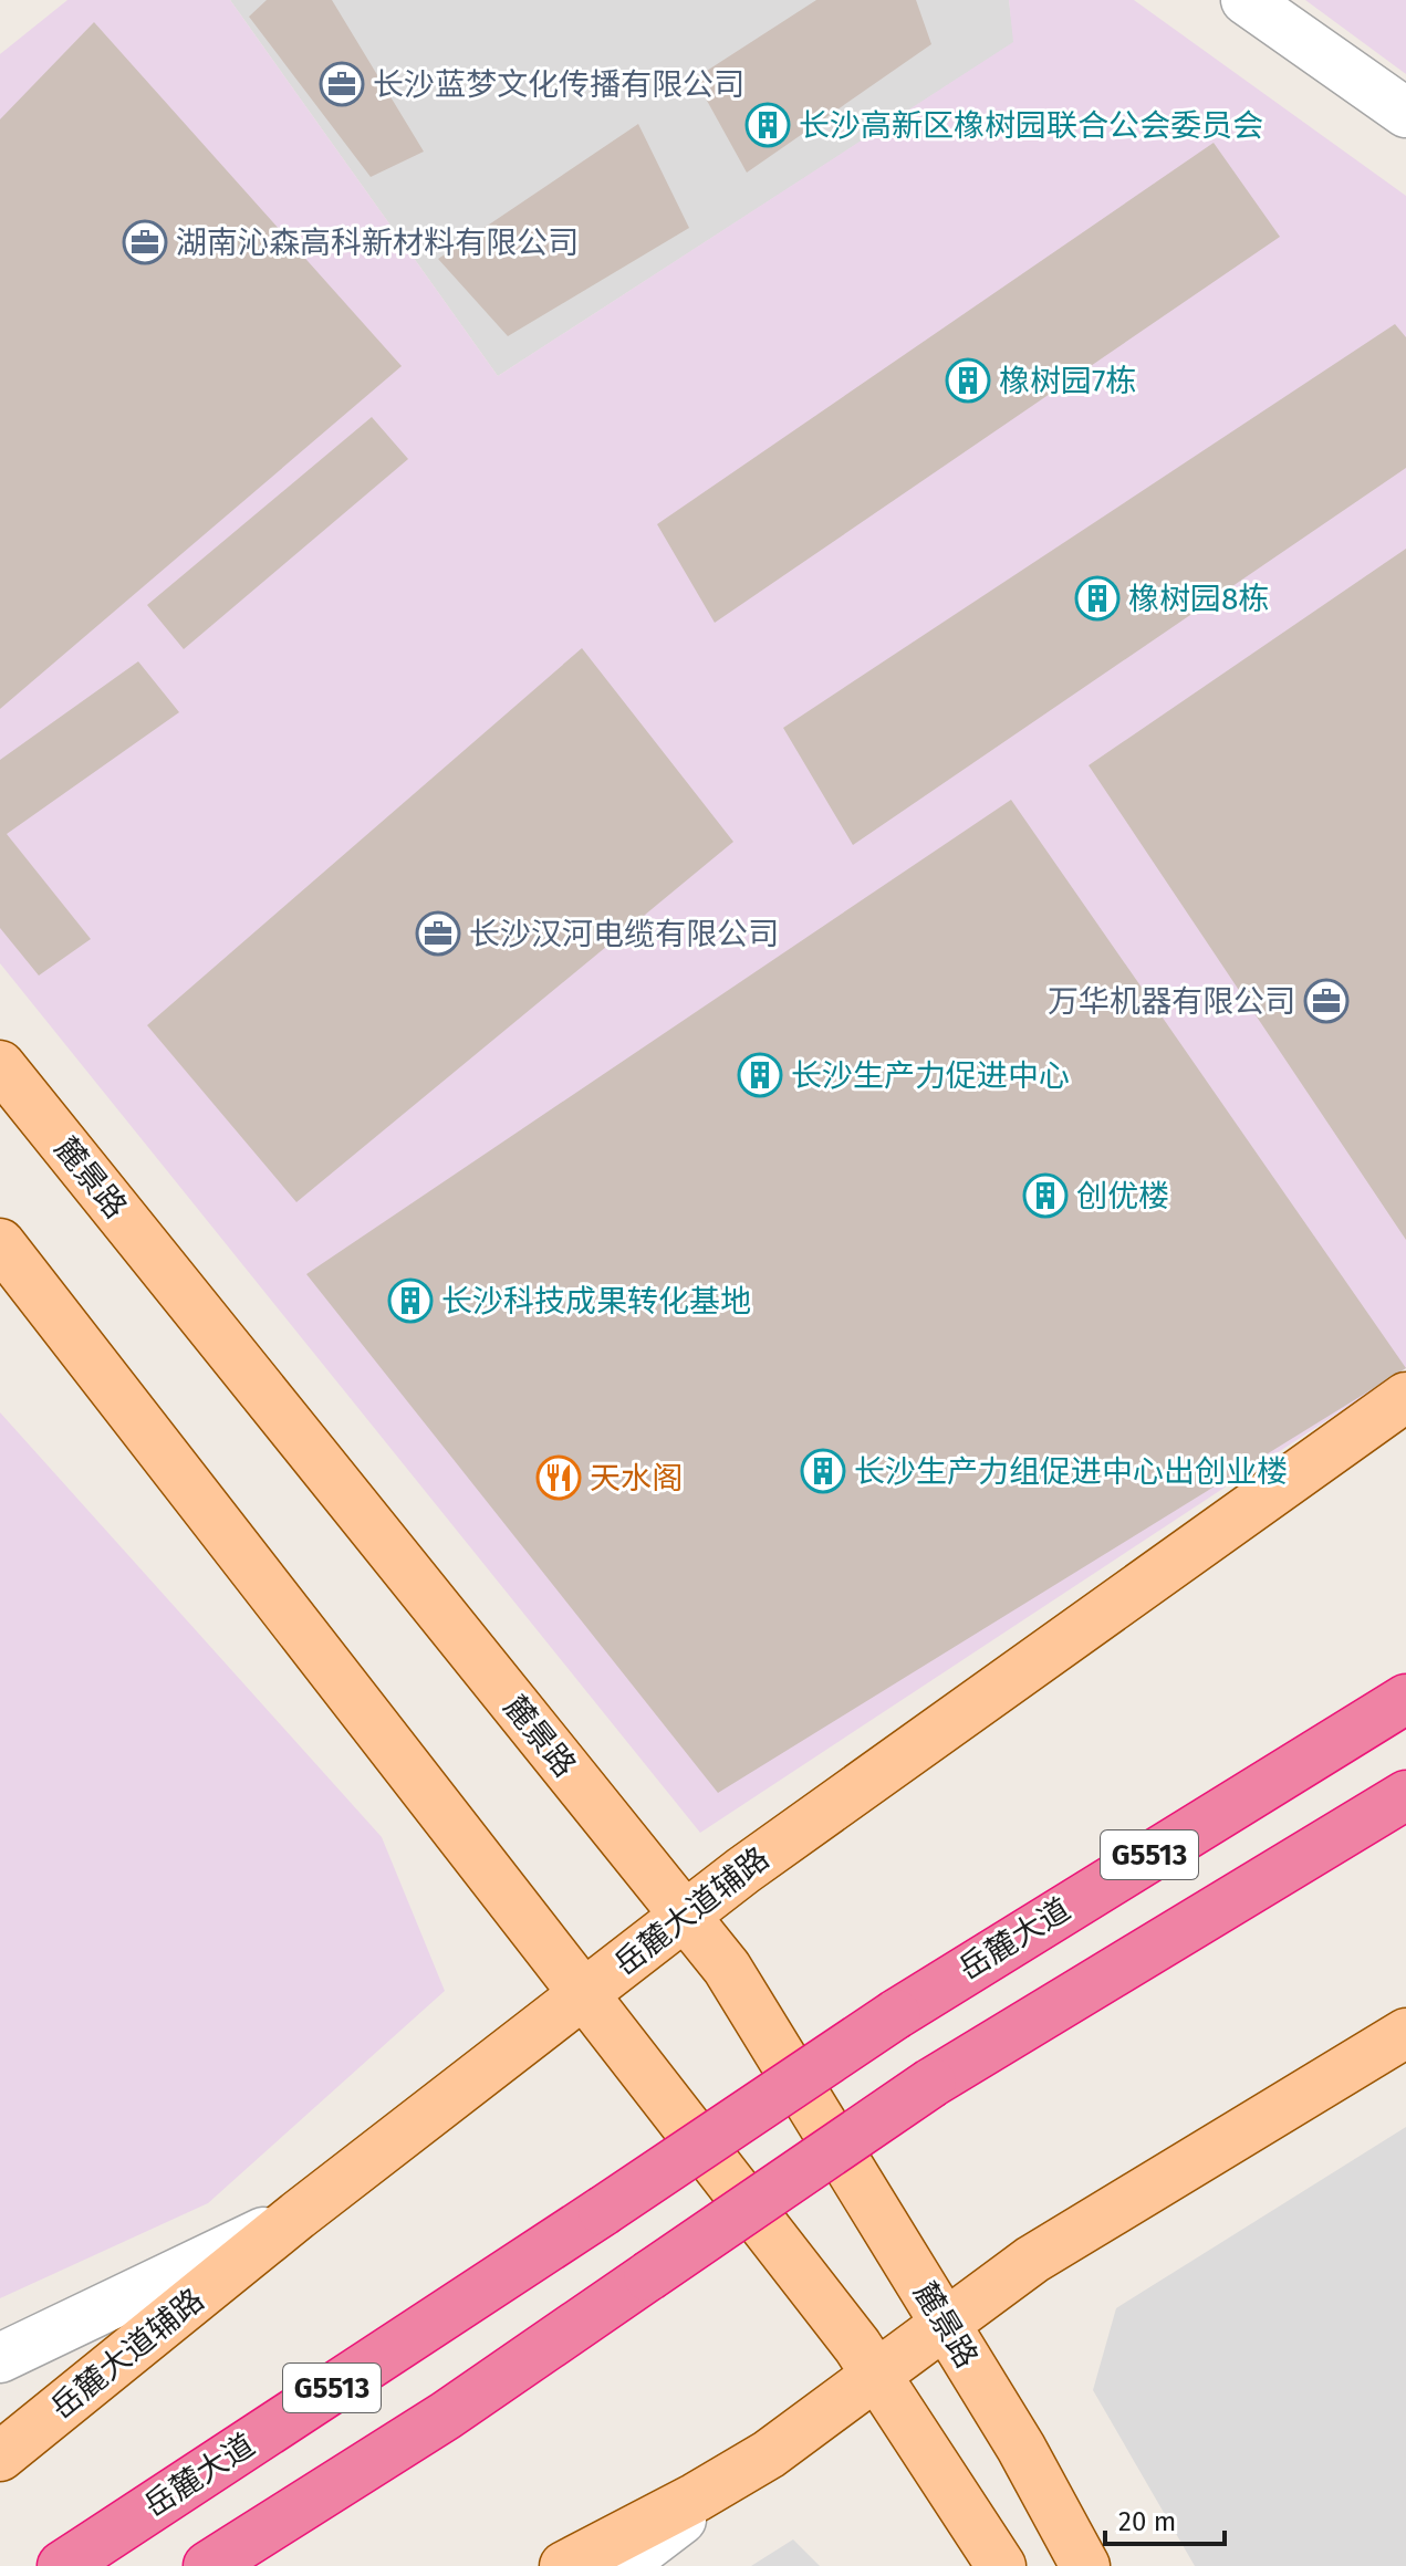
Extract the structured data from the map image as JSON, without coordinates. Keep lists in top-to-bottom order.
{
  "streets": {
    "highway": ["G5513", "岳麓大道"],
    "main road": ["麓景路", "岳麓大道辅路"]
  },
  "crossings": [
    ["麓景路", "岳麓大道辅路"]
  ],
  "places": {
    "office": [
      "长沙蓝梦文化传播有限公司",
      "湖南沁森高科新材料有限公司",
      "长沙汉河电缆有限公司",
      "万华机器有限公司"
    ],
    "building": [
      "长沙高新区橡树园联合公会委员会",
      "橡树园7栋",
      "橡树园8栋",
      "长沙生产力促进中心",
      "创优楼",
      "长沙科技成果转化基地",
      "长沙生产力组促进中心出创业楼"
    ],
    "restaurant": ["天水阁"]
  },
  "scale_bar": "20 m"
}
